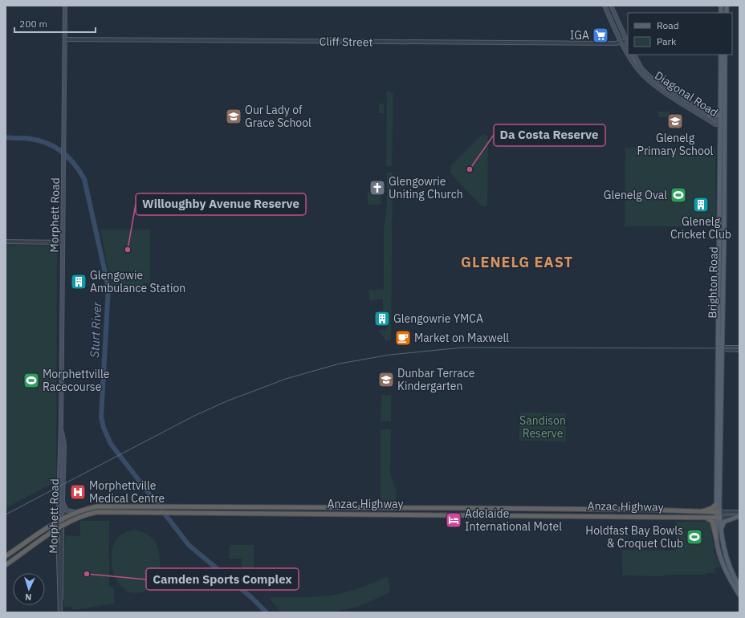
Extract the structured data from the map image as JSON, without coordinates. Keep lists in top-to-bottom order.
{
  "streets": {
    "highway": ["Anzac Highway"],
    "main road": ["Diagonal Road", "Morphett Road", "Brighton Road"],
    "street": ["Cliff Street"]
  },
  "crossings": [
    ["Cliff Street", "Diagonal Road"],
    ["Cliff Street", "Morphett Road"],
    ["Diagonal Road", "Brighton Road"],
    ["Morphett Road", "Anzac Highway"],
    ["Brighton Road", "Anzac Highway"]
  ],
  "districts": ["GLENELG EAST"],
  "water": ["Sturt River"],
  "parks": ["Sandison Reserve"],
  "places": {
    "supermarket": ["IGA"],
    "school or university": ["Our Lady of Grace School", "Glenelg Primary School", "Dunbar Terrace Kindergarten"],
    "other": ["Da Costa Reserve", "Willoughby Avenue Reserve", "Camden Sports Complex"],
    "church": ["Glengowrie Uniting Church"],
    "sports": ["Glenelg Oval", "Morphettville Racecourse", "Holdfast Bay Bowls & Croquet Club"],
    "building": ["Glenelg Cricket Club", "Glengowie Ambulance Station", "Glengowrie YMCA"],
    "cafe": ["Market on Maxwell"],
    "hospital": ["Morphettville Medical Centre"],
    "hotel": ["Adelaide International Motel"]
  },
  "legend": ["Road", "Park"],
  "scale_bar": "200 m",
  "north": "bottom"
}
